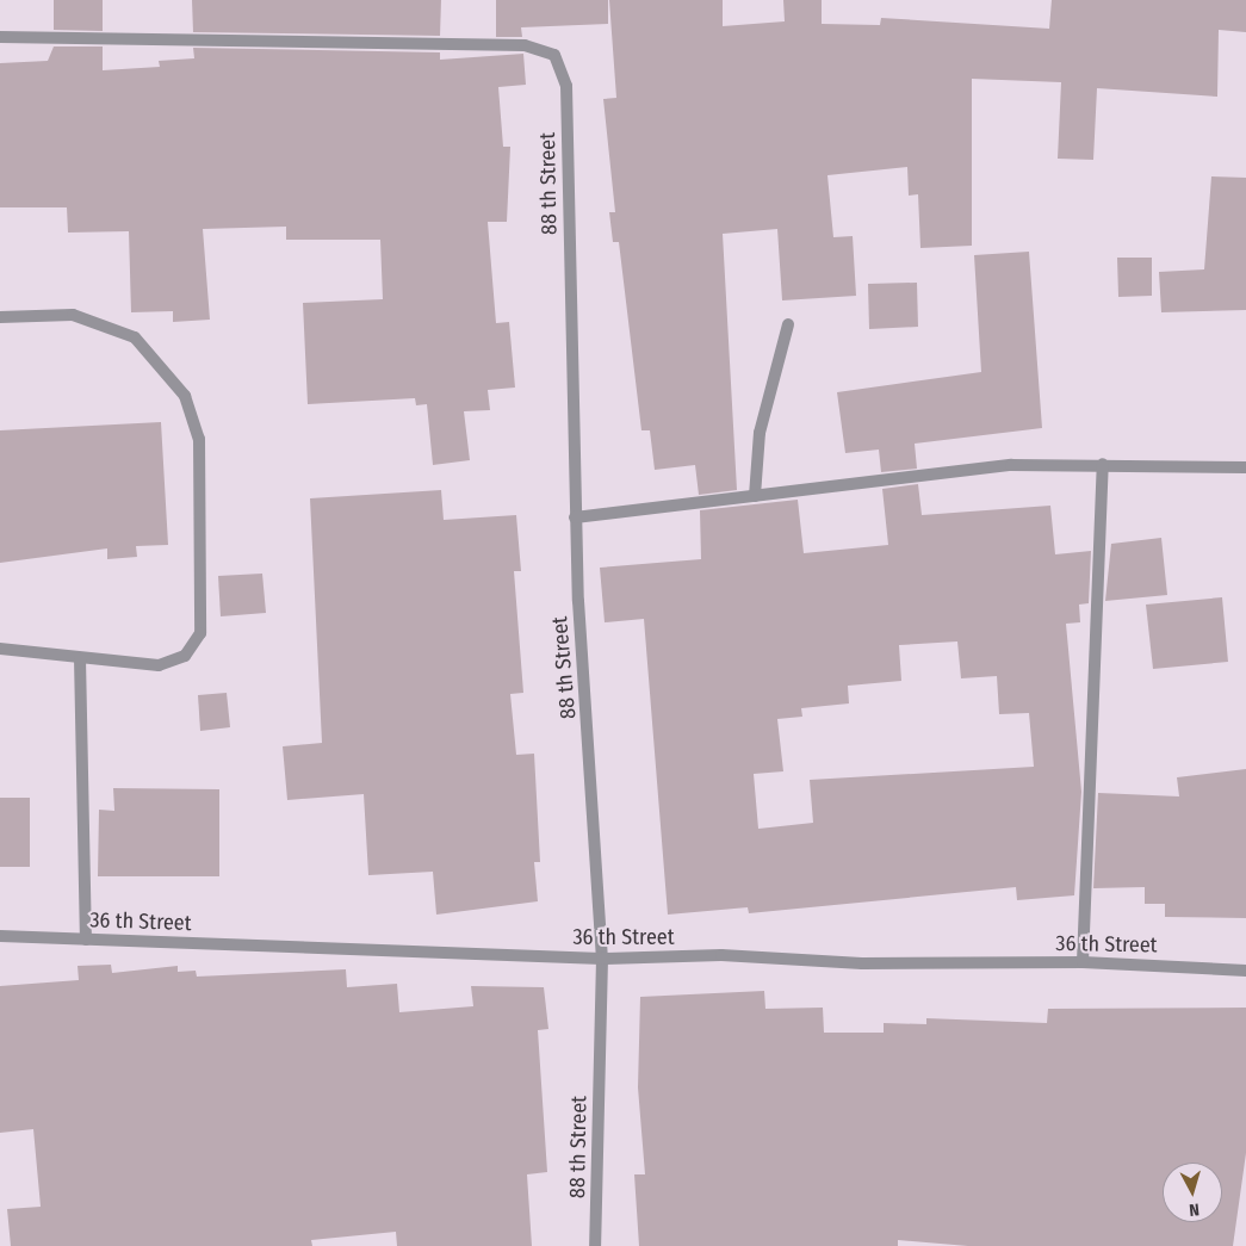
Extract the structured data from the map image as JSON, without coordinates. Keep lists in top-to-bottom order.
{
  "streets": {
    "street": ["88 th Street", "36 th Street"]
  },
  "crossings": [
    ["88 th Street", "36 th Street"]
  ],
  "north": "bottom"
}
